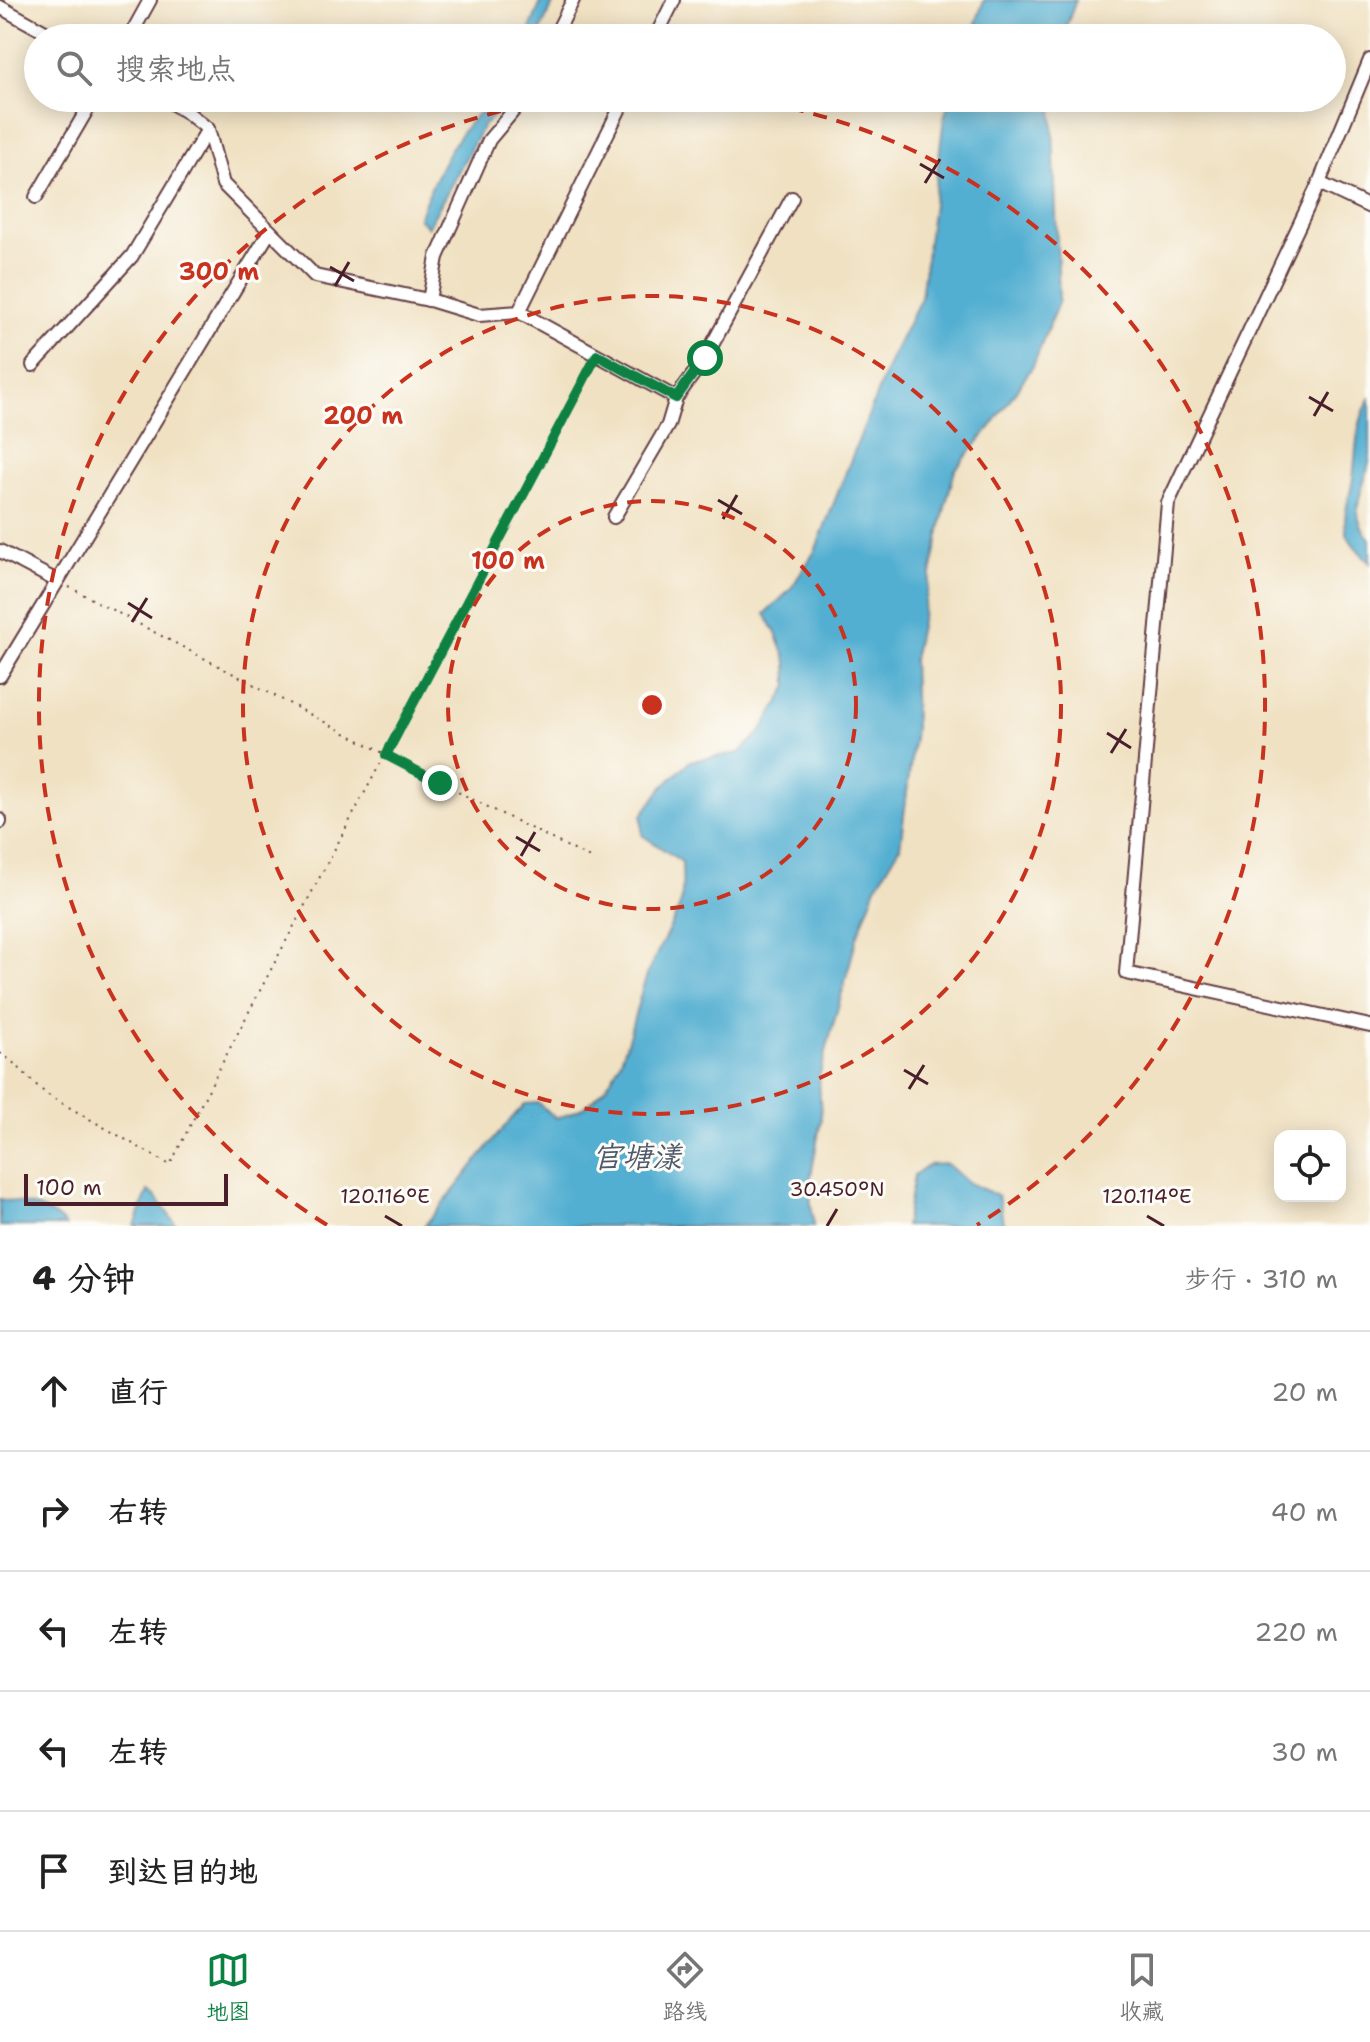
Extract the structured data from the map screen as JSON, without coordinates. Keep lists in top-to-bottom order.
{
  "water": ["官塘漾"],
  "scale_bar": "100 m",
  "page": {
    "search": "搜索地点",
    "scale": "100 m",
    "heading": ["4 分钟", "步行 · 310 m"],
    "list": [
      ["直行", "20 m"],
      ["右转", "40 m"],
      ["左转", "220 m"],
      ["左转", "30 m"],
      "到达目的地"
    ],
    "nav": ["地图", "路线", "收藏"]
  },
  "coordinates": ["30.450°N", "120.116°E", "120.114°E"],
  "rings": ["300 m", "200 m", "100 m"]
}
